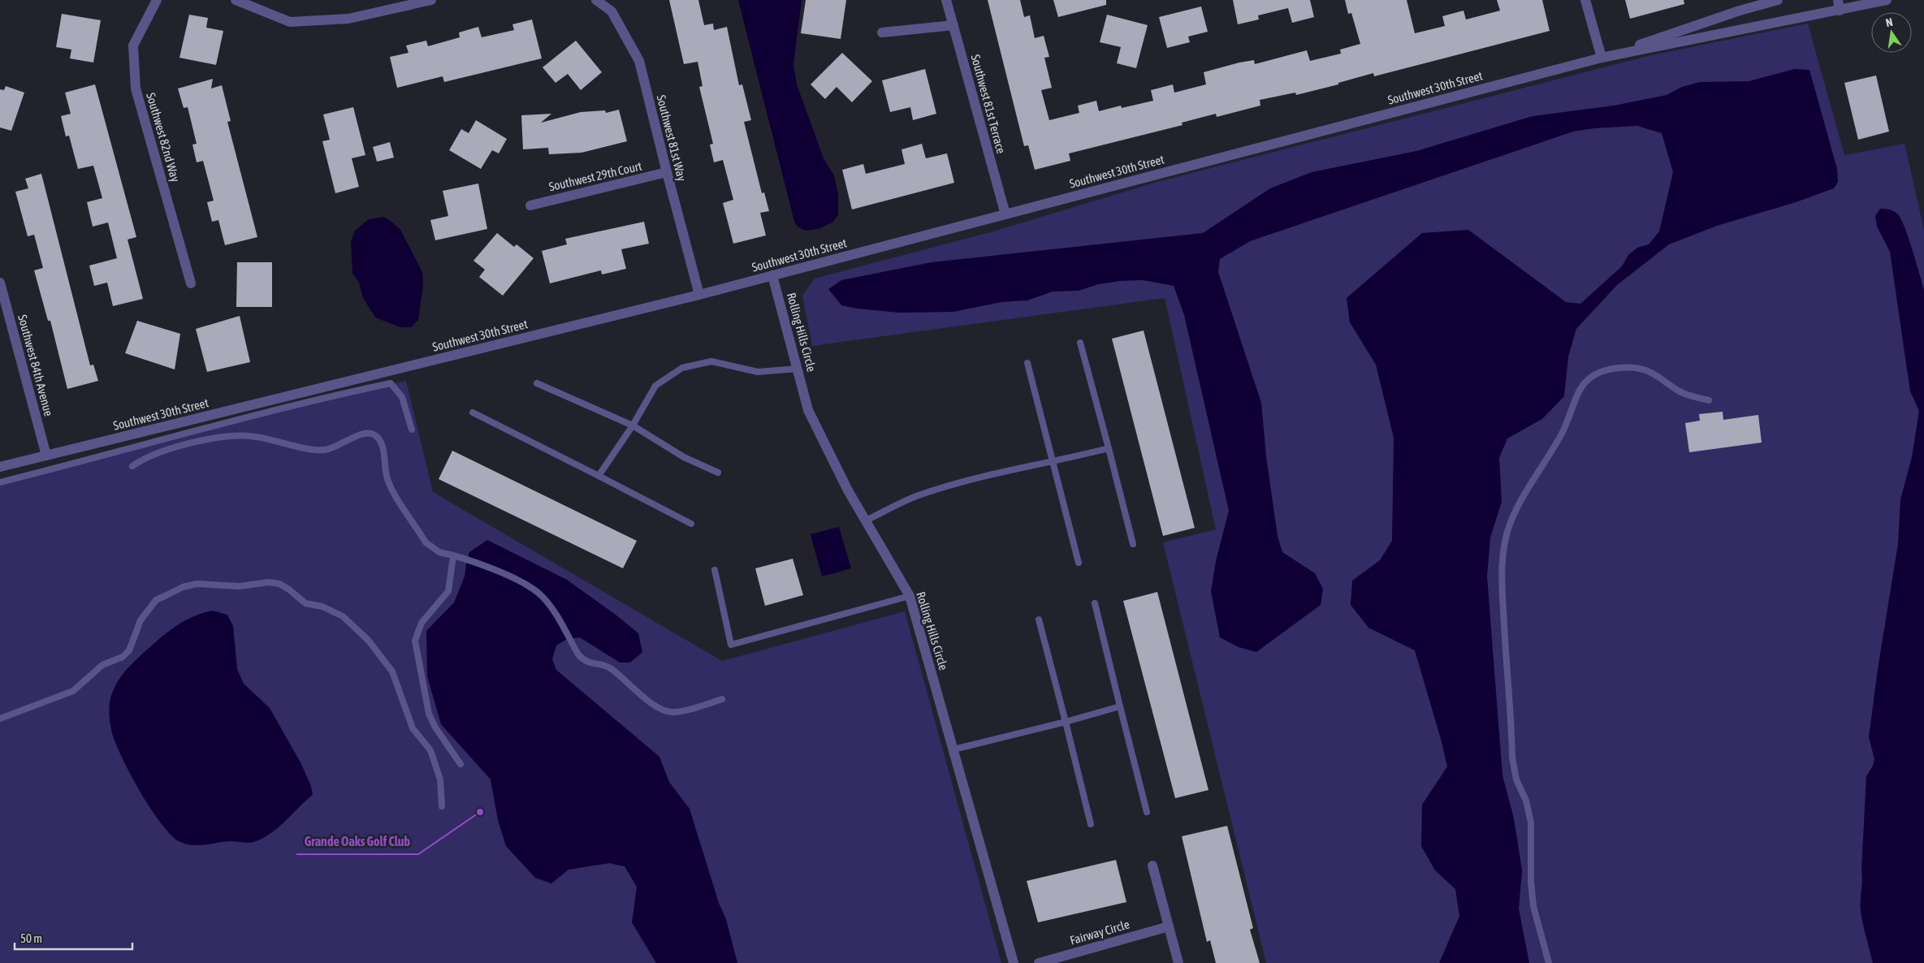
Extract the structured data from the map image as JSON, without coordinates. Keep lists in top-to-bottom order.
{
  "streets": {
    "street": [
      "Southwest 30th Street",
      "Southwest 81st Terrace",
      "Southwest 82nd Way",
      "Southwest 81st Way",
      "Southwest 29th Court",
      "Rolling Hills Circle",
      "Southwest 84th Avenue",
      "Fairway Circle"
    ]
  },
  "crossings": [
    ["Southwest 30th Street", "Southwest 81st Terrace"],
    ["Southwest 30th Street", "Southwest 81st Way"],
    ["Southwest 30th Street", "Rolling Hills Circle"],
    ["Southwest 30th Street", "Southwest 84th Avenue"],
    ["Southwest 81st Way", "Southwest 29th Court"]
  ],
  "places": ["Grande Oaks Golf Club"],
  "scale_bar": "50 m",
  "north": "top"
}
